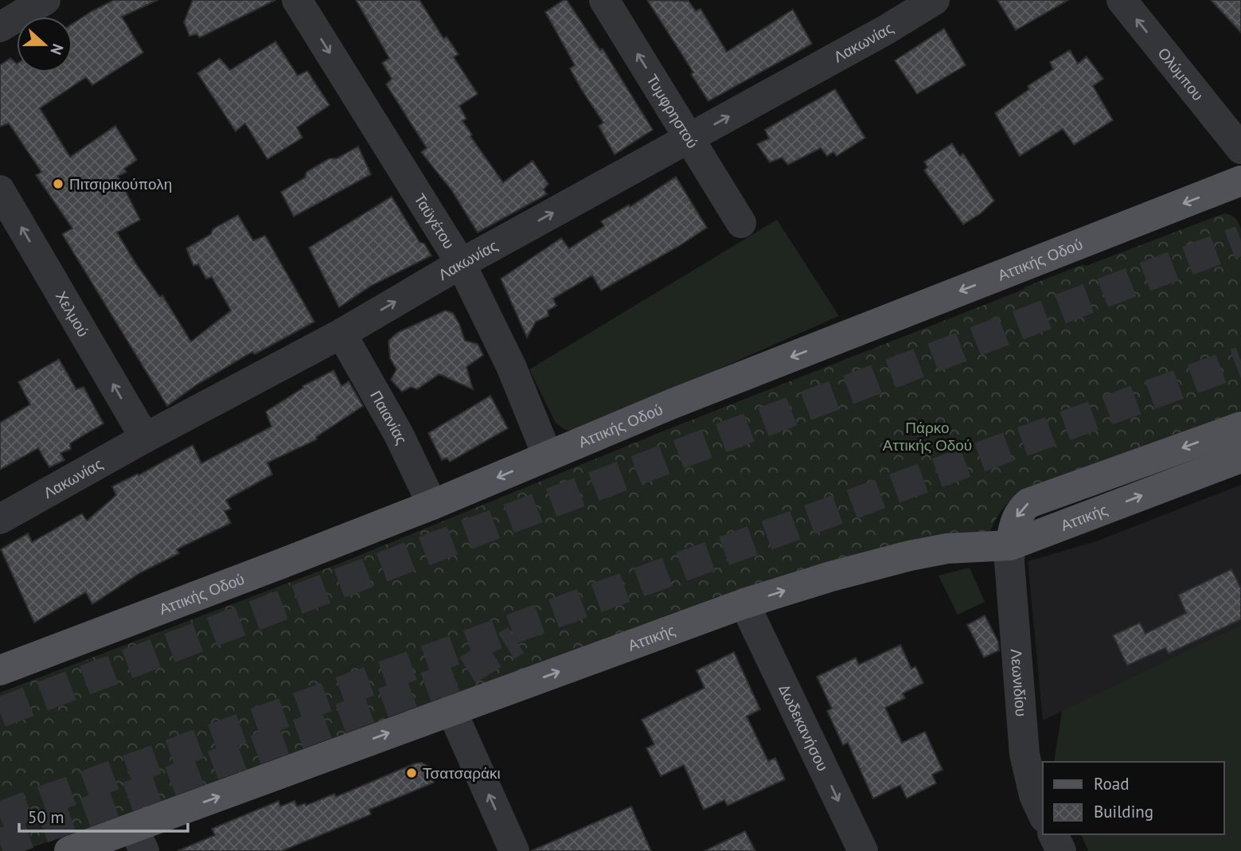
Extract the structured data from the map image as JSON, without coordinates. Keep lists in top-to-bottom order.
{
  "streets": {
    "main road": ["Αττικής Οδού", "Αττικής"],
    "street": [
      "Λακωνίας",
      "Ολύμπου",
      "Τυμφρηστού",
      "Ταϋγέτου",
      "Χελμού",
      "Παιανίας",
      "Λεωνιδίου",
      "Δωδεκανήσου"
    ]
  },
  "crossings": [
    ["Λακωνίας", "Τυμφρηστού"],
    ["Λακωνίας", "Ταϋγέτου"],
    ["Λακωνίας", "Χελμού"],
    ["Λακωνίας", "Παιανίας"],
    ["Ταϋγέτου", "Αττικής Οδού"],
    ["Αττικής Οδού", "Παιανίας"],
    ["Αττικής", "Λεωνιδίου"],
    ["Αττικής", "Δωδεκανήσου"]
  ],
  "one_way": [
    "Λακωνίας",
    "Ολύμπου",
    "Τυμφρηστού",
    "Ταϋγέτου",
    "Χελμού",
    "Αττικής",
    "Δωδεκανήσου"
  ],
  "parks": ["Πάρκο Αττικής Οδού"],
  "places": ["Πιτσιρικούπολη", "Τσατσαράκι"],
  "legend": ["Road", "Building"],
  "scale_bar": "50 m",
  "north": "right"
}
